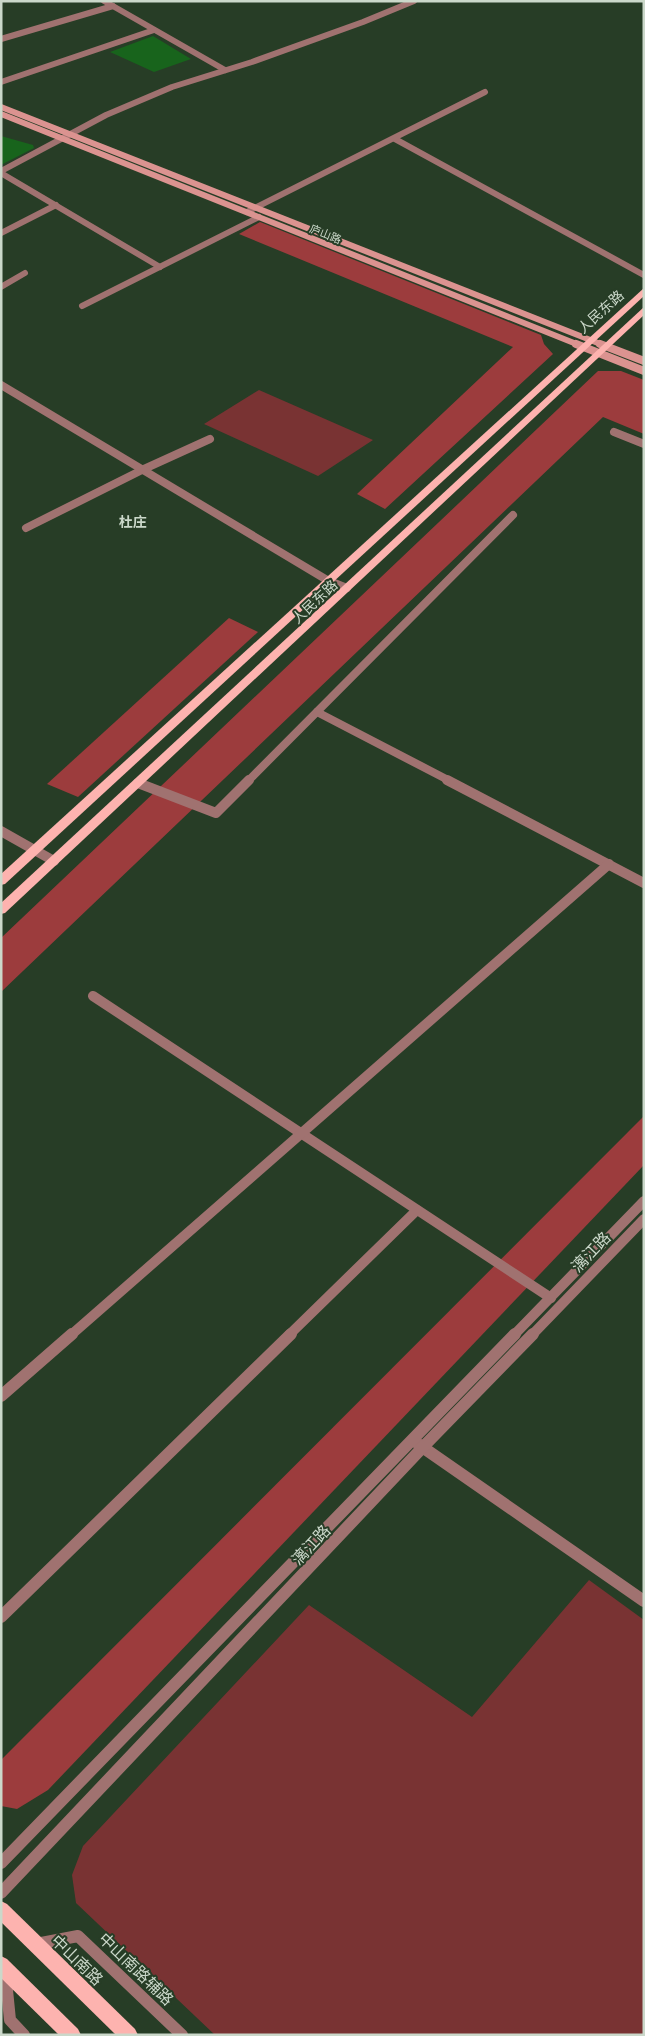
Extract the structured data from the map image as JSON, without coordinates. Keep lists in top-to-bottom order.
{
  "streets": {
    "main road": ["庐山路", "人民东路", "中山南路"],
    "street": ["漓江路", "中山南路辅路"]
  },
  "crossings": [
    ["庐山路", "人民东路"],
    ["中山南路", "中山南路辅路"]
  ],
  "districts": ["杜庄"]
}
